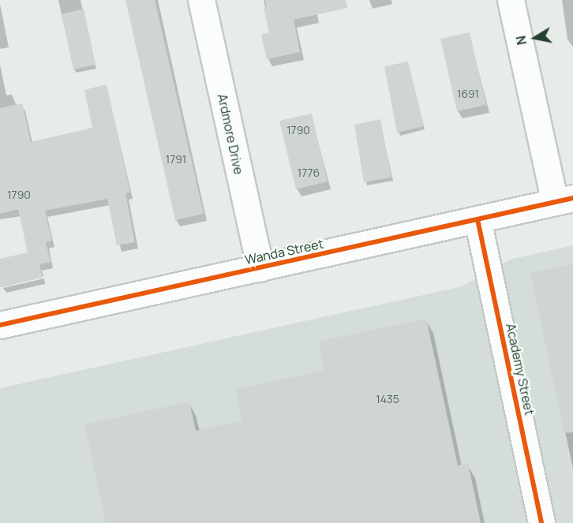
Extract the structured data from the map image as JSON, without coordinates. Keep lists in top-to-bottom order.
{
  "streets": {
    "street": ["Ardmore Drive", "Wanda Street", "Academy Street"]
  },
  "crossings": [
    ["Ardmore Drive", "Wanda Street"],
    ["Wanda Street", "Academy Street"]
  ],
  "house_numbers": [
    "1691",
    "1790",
    "1791",
    "1776",
    "1790",
    "1435"
  ],
  "north": "left"
}
